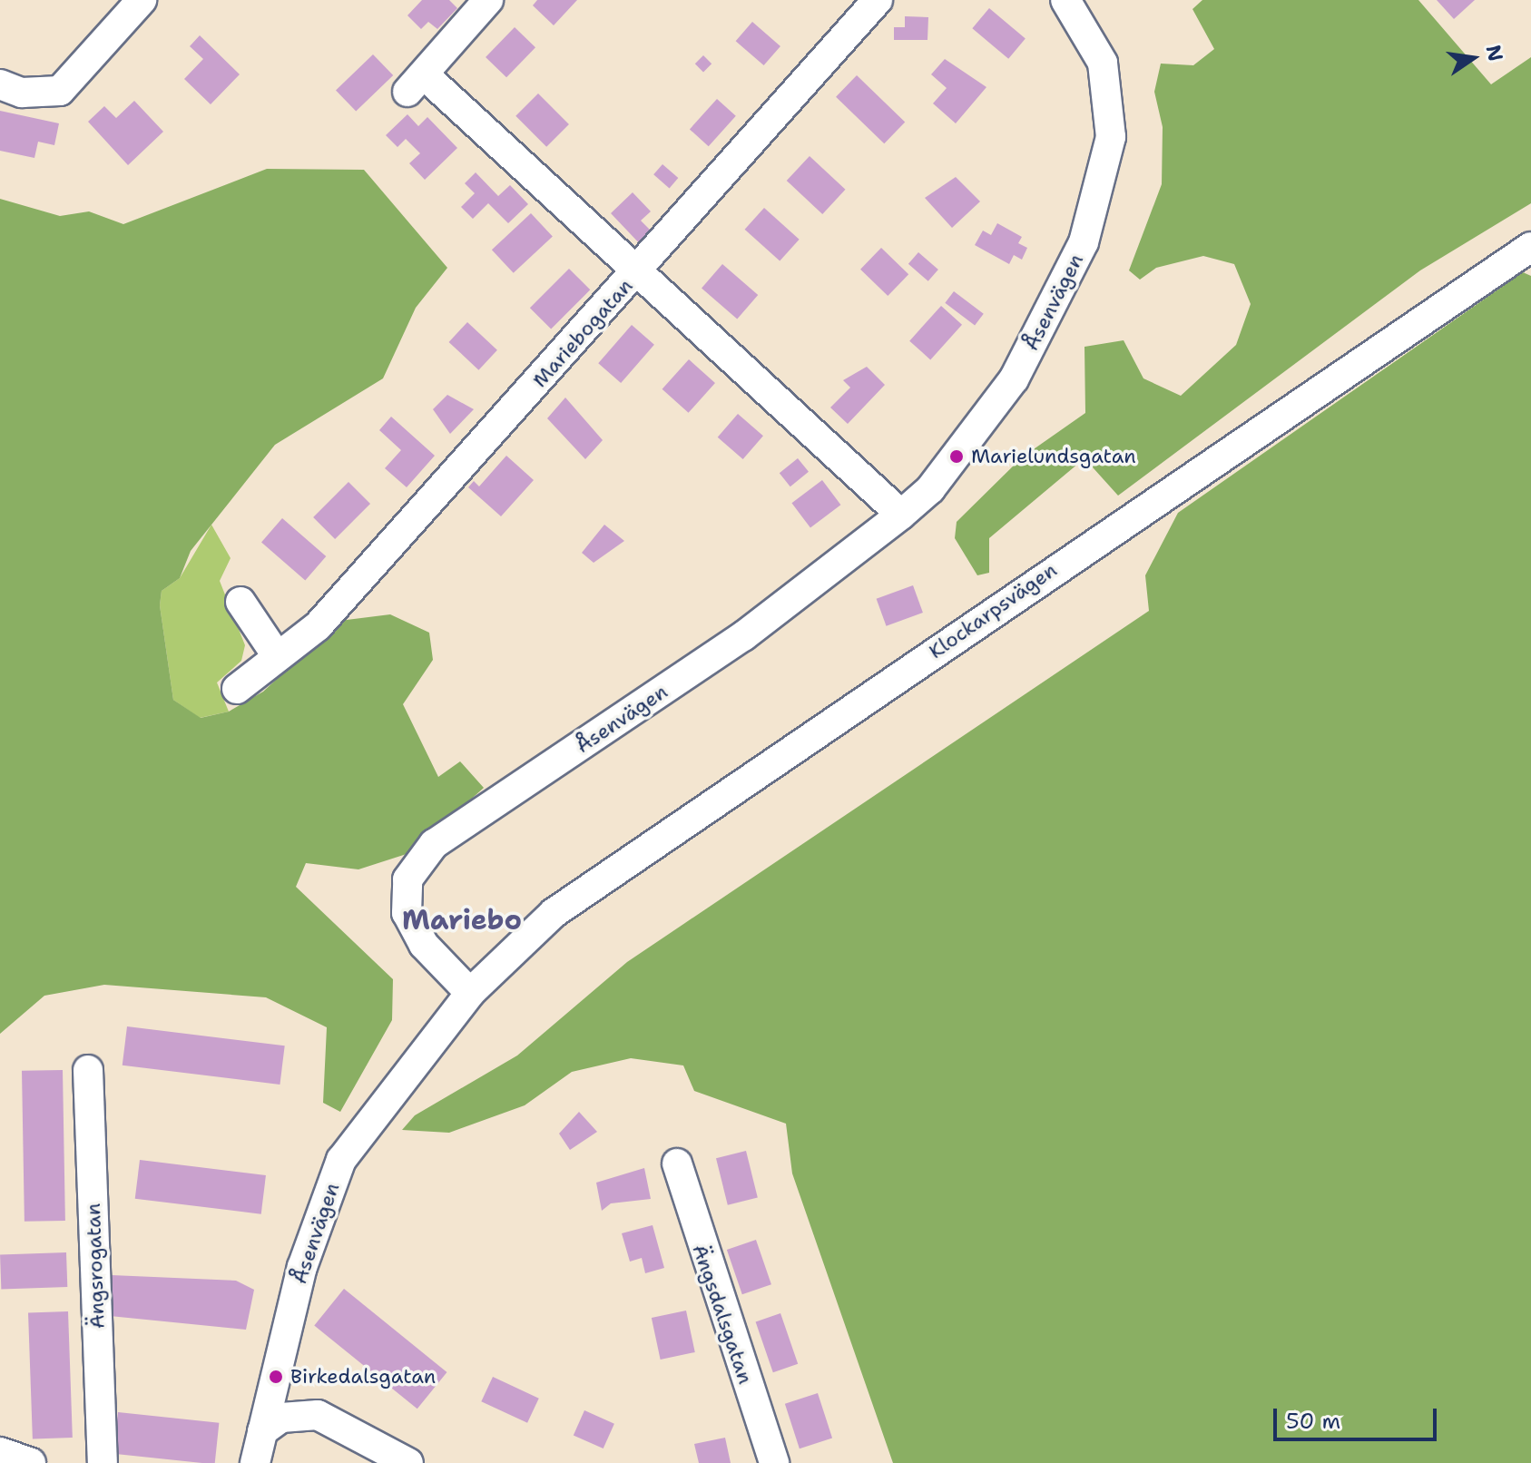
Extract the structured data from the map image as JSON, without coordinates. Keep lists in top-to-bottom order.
{
  "streets": {
    "street": [
      "Åsenvägen",
      "Mariebogatan",
      "Klockarpsvägen",
      "Ängsrogatan",
      "Ängsdalsgatan"
    ]
  },
  "crossings": [
    ["Åsenvägen", "Klockarpsvägen"]
  ],
  "districts": ["Mariebo"],
  "places": ["Marielundsgatan", "Birkedalsgatan"],
  "scale_bar": "50 m",
  "north": "right"
}
